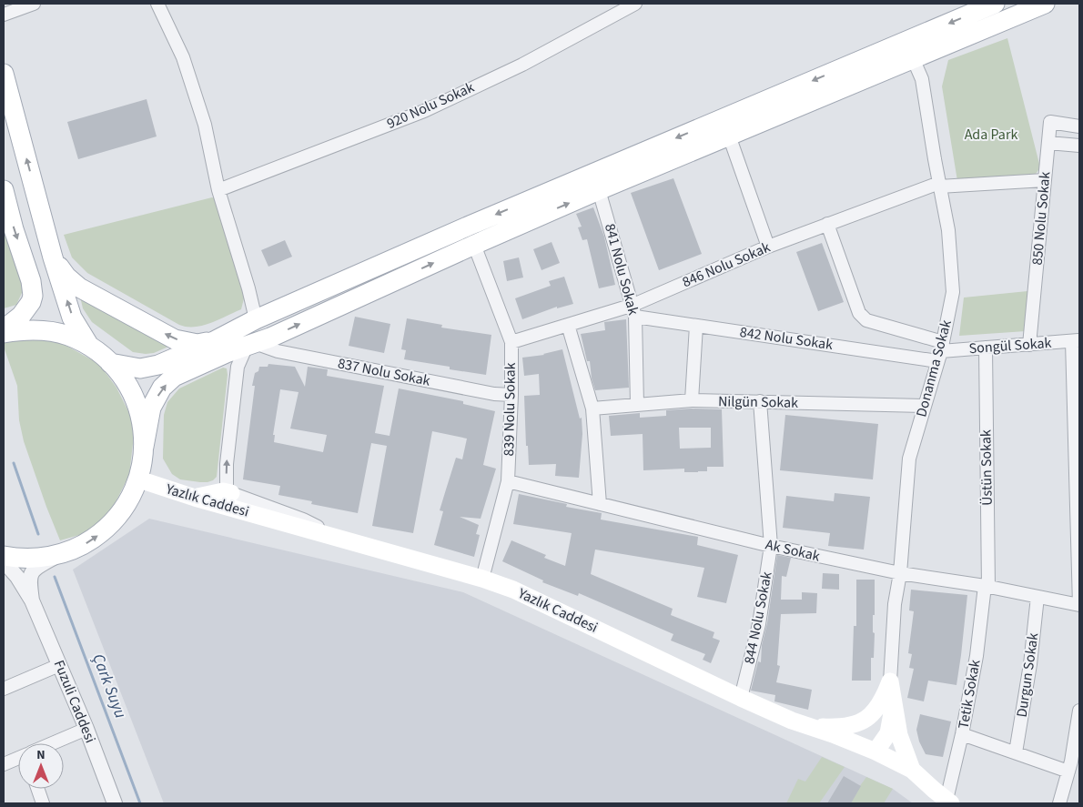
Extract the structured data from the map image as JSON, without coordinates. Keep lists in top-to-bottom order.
{
  "streets": {
    "main road": ["Yazlık Caddesi"],
    "street": [
      "920 Nolu Sokak",
      "850 Nolu Sokak",
      "846 Nolu Sokak",
      "841 Nolu Sokak",
      "842 Nolu Sokak",
      "Songül Sokak",
      "Donanma Sokak",
      "837 Nolu Sokak",
      "Nilgün Sokak",
      "839 Nolu Sokak",
      "Üstün Sokak",
      "Ak Sokak",
      "844 Nolu Sokak",
      "Durgun Sokak",
      "Tetik Sokak",
      "Fuzuli Caddesi"
    ]
  },
  "crossings": [
    ["850 Nolu Sokak", "846 Nolu Sokak"],
    ["850 Nolu Sokak", "Songül Sokak"],
    ["846 Nolu Sokak", "841 Nolu Sokak"],
    ["846 Nolu Sokak", "842 Nolu Sokak"],
    ["846 Nolu Sokak", "Donanma Sokak"],
    ["846 Nolu Sokak", "839 Nolu Sokak"],
    ["841 Nolu Sokak", "842 Nolu Sokak"],
    ["841 Nolu Sokak", "Nilgün Sokak"],
    ["842 Nolu Sokak", "Songül Sokak"],
    ["842 Nolu Sokak", "Donanma Sokak"],
    ["Songül Sokak", "Donanma Sokak"],
    ["Songül Sokak", "Üstün Sokak"],
    ["Donanma Sokak", "Nilgün Sokak"],
    ["Donanma Sokak", "Ak Sokak"],
    ["837 Nolu Sokak", "839 Nolu Sokak"],
    ["Nilgün Sokak", "844 Nolu Sokak"],
    ["839 Nolu Sokak", "Yazlık Caddesi"],
    ["839 Nolu Sokak", "Ak Sokak"],
    ["Üstün Sokak", "Ak Sokak"],
    ["Üstün Sokak", "Tetik Sokak"],
    ["Yazlık Caddesi", "844 Nolu Sokak"],
    ["Yazlık Caddesi", "Tetik Sokak"],
    ["Ak Sokak", "844 Nolu Sokak"],
    ["Ak Sokak", "Durgun Sokak"],
    ["Ak Sokak", "Tetik Sokak"]
  ],
  "water": ["Çark Suyu"],
  "parks": ["Ada Park"],
  "north": "top"
}
